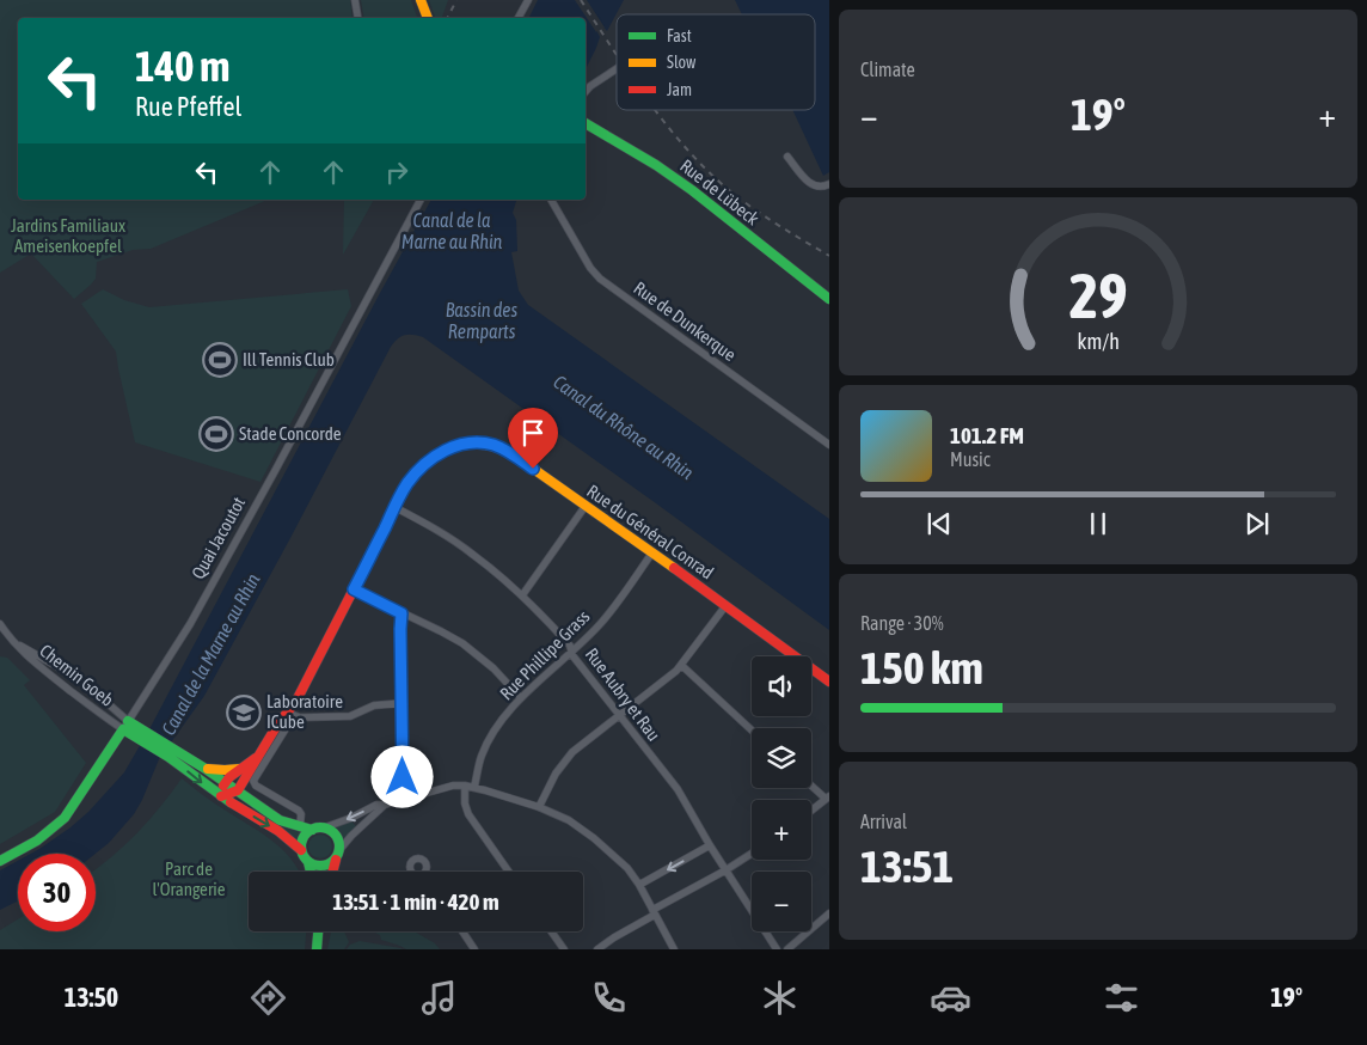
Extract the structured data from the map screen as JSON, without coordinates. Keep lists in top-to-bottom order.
{
  "streets": {
    "main road": ["Rue de Lübeck", "Rue du Général Conrad", "Quai Jacoutot"],
    "street": [
      "Rue de Dunkerque",
      "Rue Phillipe Grass",
      "Chemin Goeb",
      "Rue Aubry et Rau"
    ]
  },
  "crossings": [
    ["Rue du Général Conrad", "Rue Phillipe Grass"],
    ["Rue du Général Conrad", "Rue Aubry et Rau"],
    ["Quai Jacoutot", "Chemin Goeb"],
    ["Rue Phillipe Grass", "Rue Aubry et Rau"]
  ],
  "water": ["Canal de la Marne au Rhin", "Bassin des Remparts", "Canal du Rhône au Rhin"],
  "parks": ["Jardins Familiaux Ameisenkoepfel", "Parc de l'Orangerie"],
  "places": {
    "sports": ["Ill Tennis Club", "Stade Concorde"],
    "school or university": ["Laboratoire ICube"]
  },
  "legend": ["Fast", "Slow", "Jam"],
  "page": {
    "tile": [
      "Climate",
      ["Range · 30%", "150 km"],
      ["Arrival", "13:51"]
    ],
    "turn": ["140 m", "Rue Pfeffel"],
    "heat": ["−", "19°", "+"],
    "song": ["101.2 FM", "Music"],
    "map_buttons": ["+", "−"],
    "limit": "30",
    "trip": "13:51 · 1 min · 420 m",
    "tabs": ["13:50", "19°"],
    "gauge": ["29", "km/h"]
  }
}
